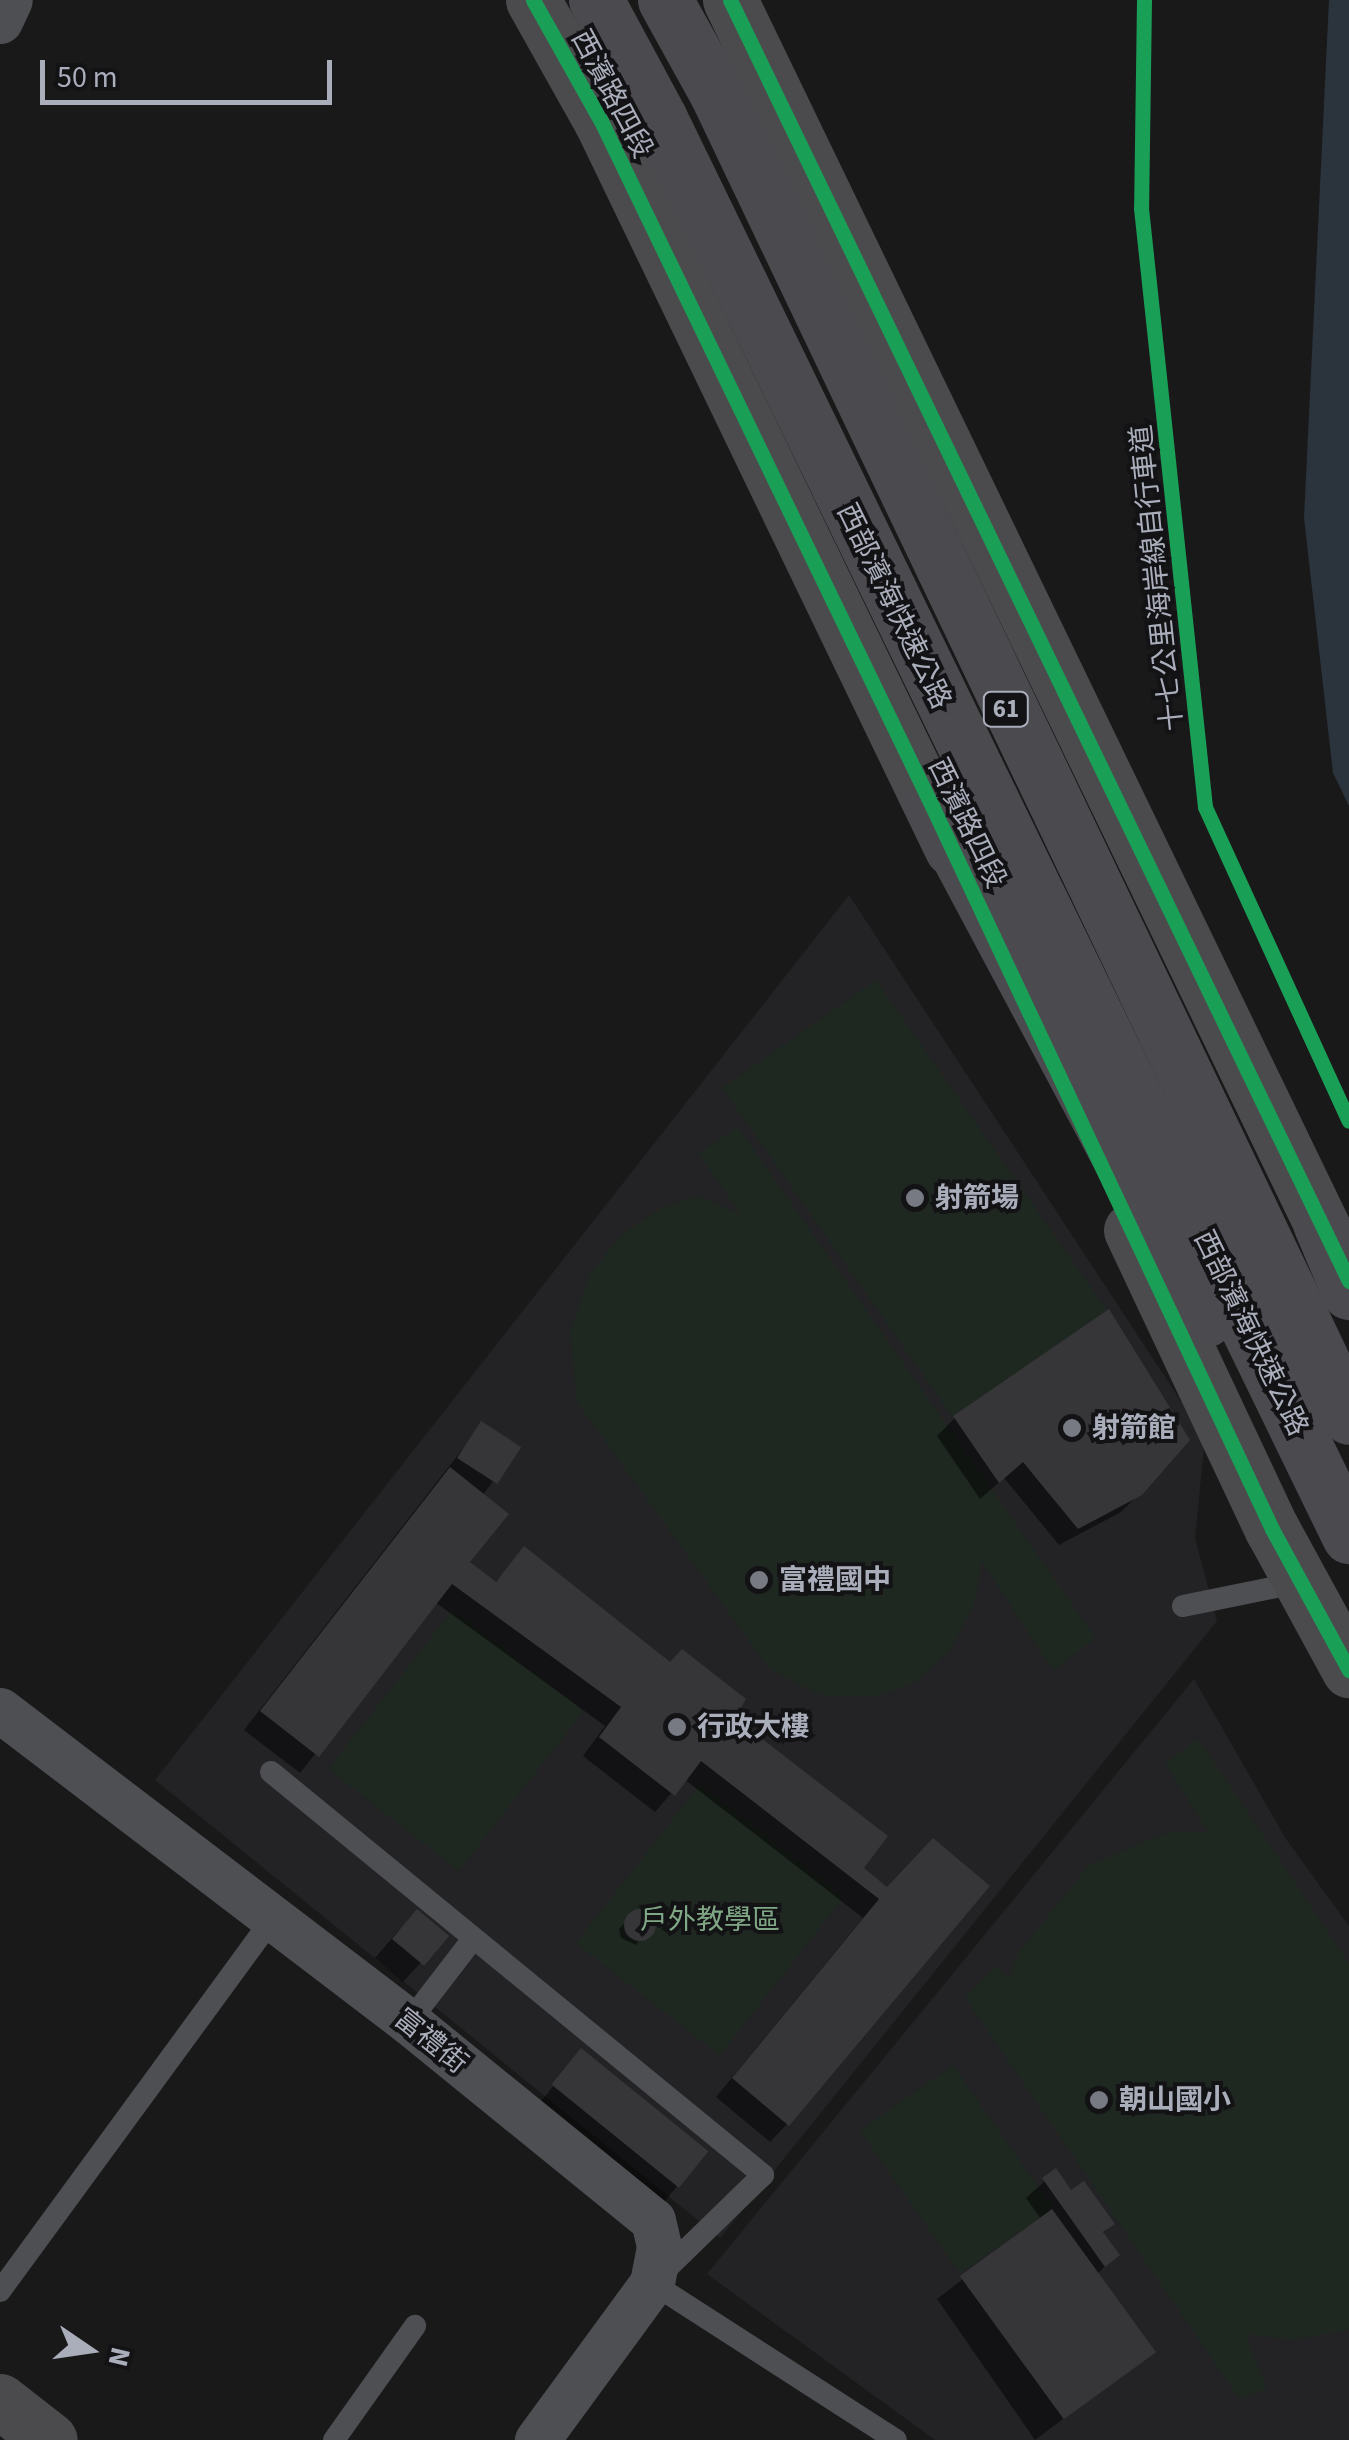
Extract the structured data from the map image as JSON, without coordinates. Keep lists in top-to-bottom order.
{
  "streets": {
    "highway": ["西部濱海快速公路", "61"],
    "main road": ["西濱路四段"],
    "street": ["富禮街"],
    "cycle path": ["十七公里海岸線自行車道"]
  },
  "parks": ["戶外教學區"],
  "places": [
    "射箭場",
    "射箭館",
    "富禮國中",
    "行政大樓",
    "朝山國小"
  ],
  "scale_bar": "50 m",
  "north": "right"
}
